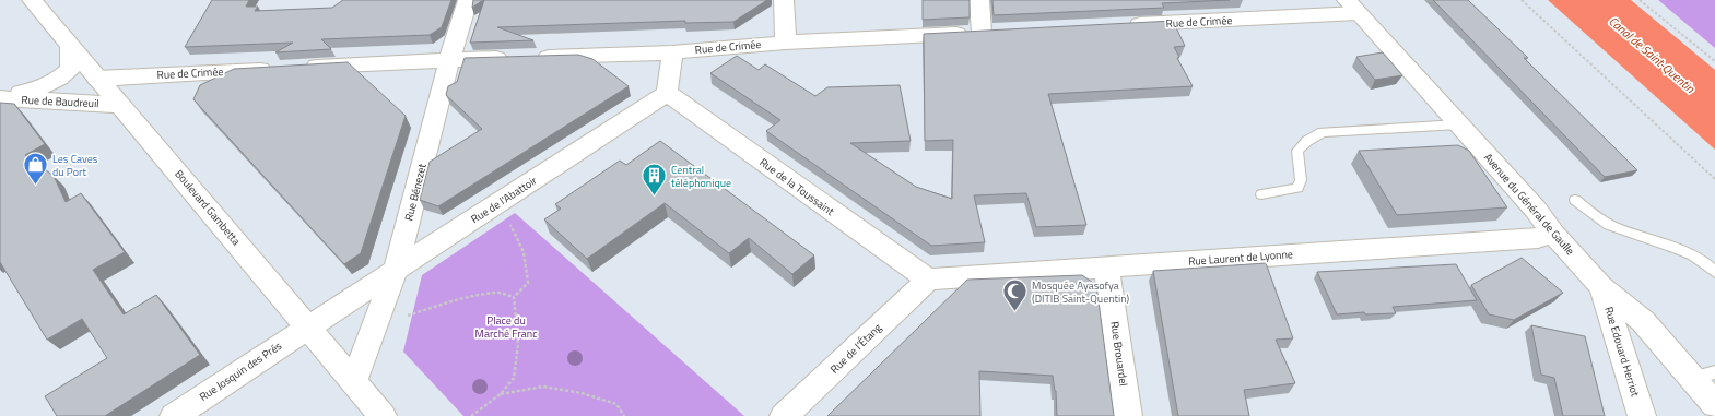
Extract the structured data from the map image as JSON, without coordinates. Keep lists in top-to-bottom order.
{
  "streets": {
    "street": [
      "Rue de Crimée",
      "Rue de Baudreuil",
      "Rue de la Toussaint",
      "Rue Bénezet",
      "Rue de l'Abattoir",
      "Avenue du Général de Gaulle",
      "Boulevard Gambetta",
      "Rue Laurent de Lyonne",
      "Rue de l'Étang",
      "Rue Edouard Herriot",
      "Rue Brouardel",
      "Rue Josquin des Prés"
    ]
  },
  "crossings": [
    ["Rue de Crimée", "Rue Bénezet"],
    ["Rue de Crimée", "Avenue du Général de Gaulle"],
    ["Rue de Crimée", "Boulevard Gambetta"],
    ["Rue de Baudreuil", "Boulevard Gambetta"],
    ["Rue de la Toussaint", "Rue de l'Abattoir"],
    ["Rue de la Toussaint", "Rue Laurent de Lyonne"],
    ["Rue de la Toussaint", "Rue de l'Étang"],
    ["Rue Bénezet", "Rue de l'Abattoir"],
    ["Rue Bénezet", "Boulevard Gambetta"],
    ["Rue de l'Abattoir", "Boulevard Gambetta"],
    ["Rue de l'Abattoir", "Rue Josquin des Prés"],
    ["Avenue du Général de Gaulle", "Rue Laurent de Lyonne"],
    ["Avenue du Général de Gaulle", "Rue Edouard Herriot"],
    ["Boulevard Gambetta", "Rue Josquin des Prés"],
    ["Rue Laurent de Lyonne", "Rue de l'Étang"],
    ["Rue Laurent de Lyonne", "Rue Brouardel"]
  ],
  "water": ["Canal de Saint-Quentin"],
  "parks": ["Place du Marché Franc"],
  "places": {
    "shop": ["Les Caves du Port"],
    "building": ["Central téléphonique"],
    "mosque": ["Mosquée Ayasofya (DITIB Saint-Quentin)"]
  }
}
